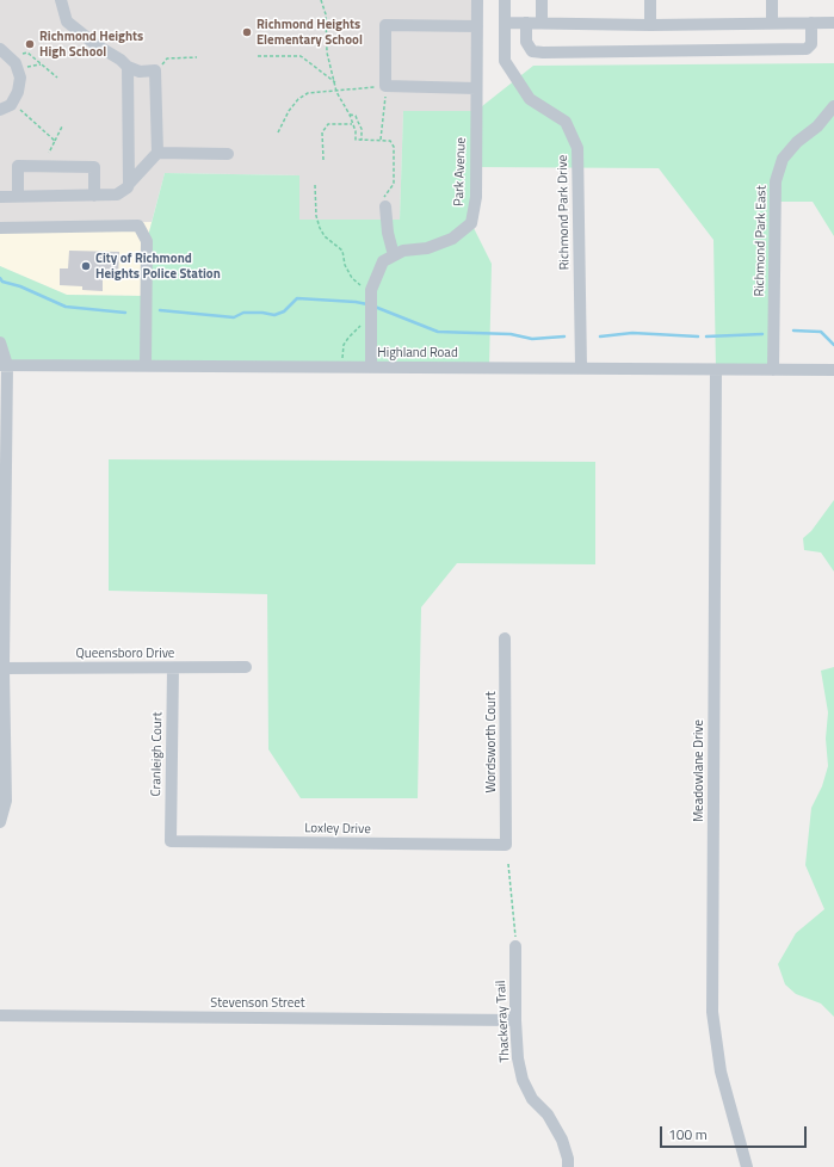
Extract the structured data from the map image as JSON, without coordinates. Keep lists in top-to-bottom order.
{
  "streets": {
    "street": [
      "Park Avenue",
      "Richmond Park Drive",
      "Richmond Park East",
      "Highland Road",
      "Queensboro Drive",
      "Wordsworth Court",
      "Cranleigh Court",
      "Meadowlane Drive",
      "Loxley Drive",
      "Stevenson Street",
      "Thackeray Trail"
    ]
  },
  "crossings": [
    ["Richmond Park Drive", "Highland Road"],
    ["Richmond Park East", "Highland Road"],
    ["Highland Road", "Meadowlane Drive"],
    ["Queensboro Drive", "Cranleigh Court"],
    ["Wordsworth Court", "Loxley Drive"],
    ["Cranleigh Court", "Loxley Drive"],
    ["Stevenson Street", "Thackeray Trail"]
  ],
  "places": ["Richmond Heights Elementary School", "Richmond Heights High School", "City of Richmond Heights Police Station"],
  "scale_bar": "100 m"
}
